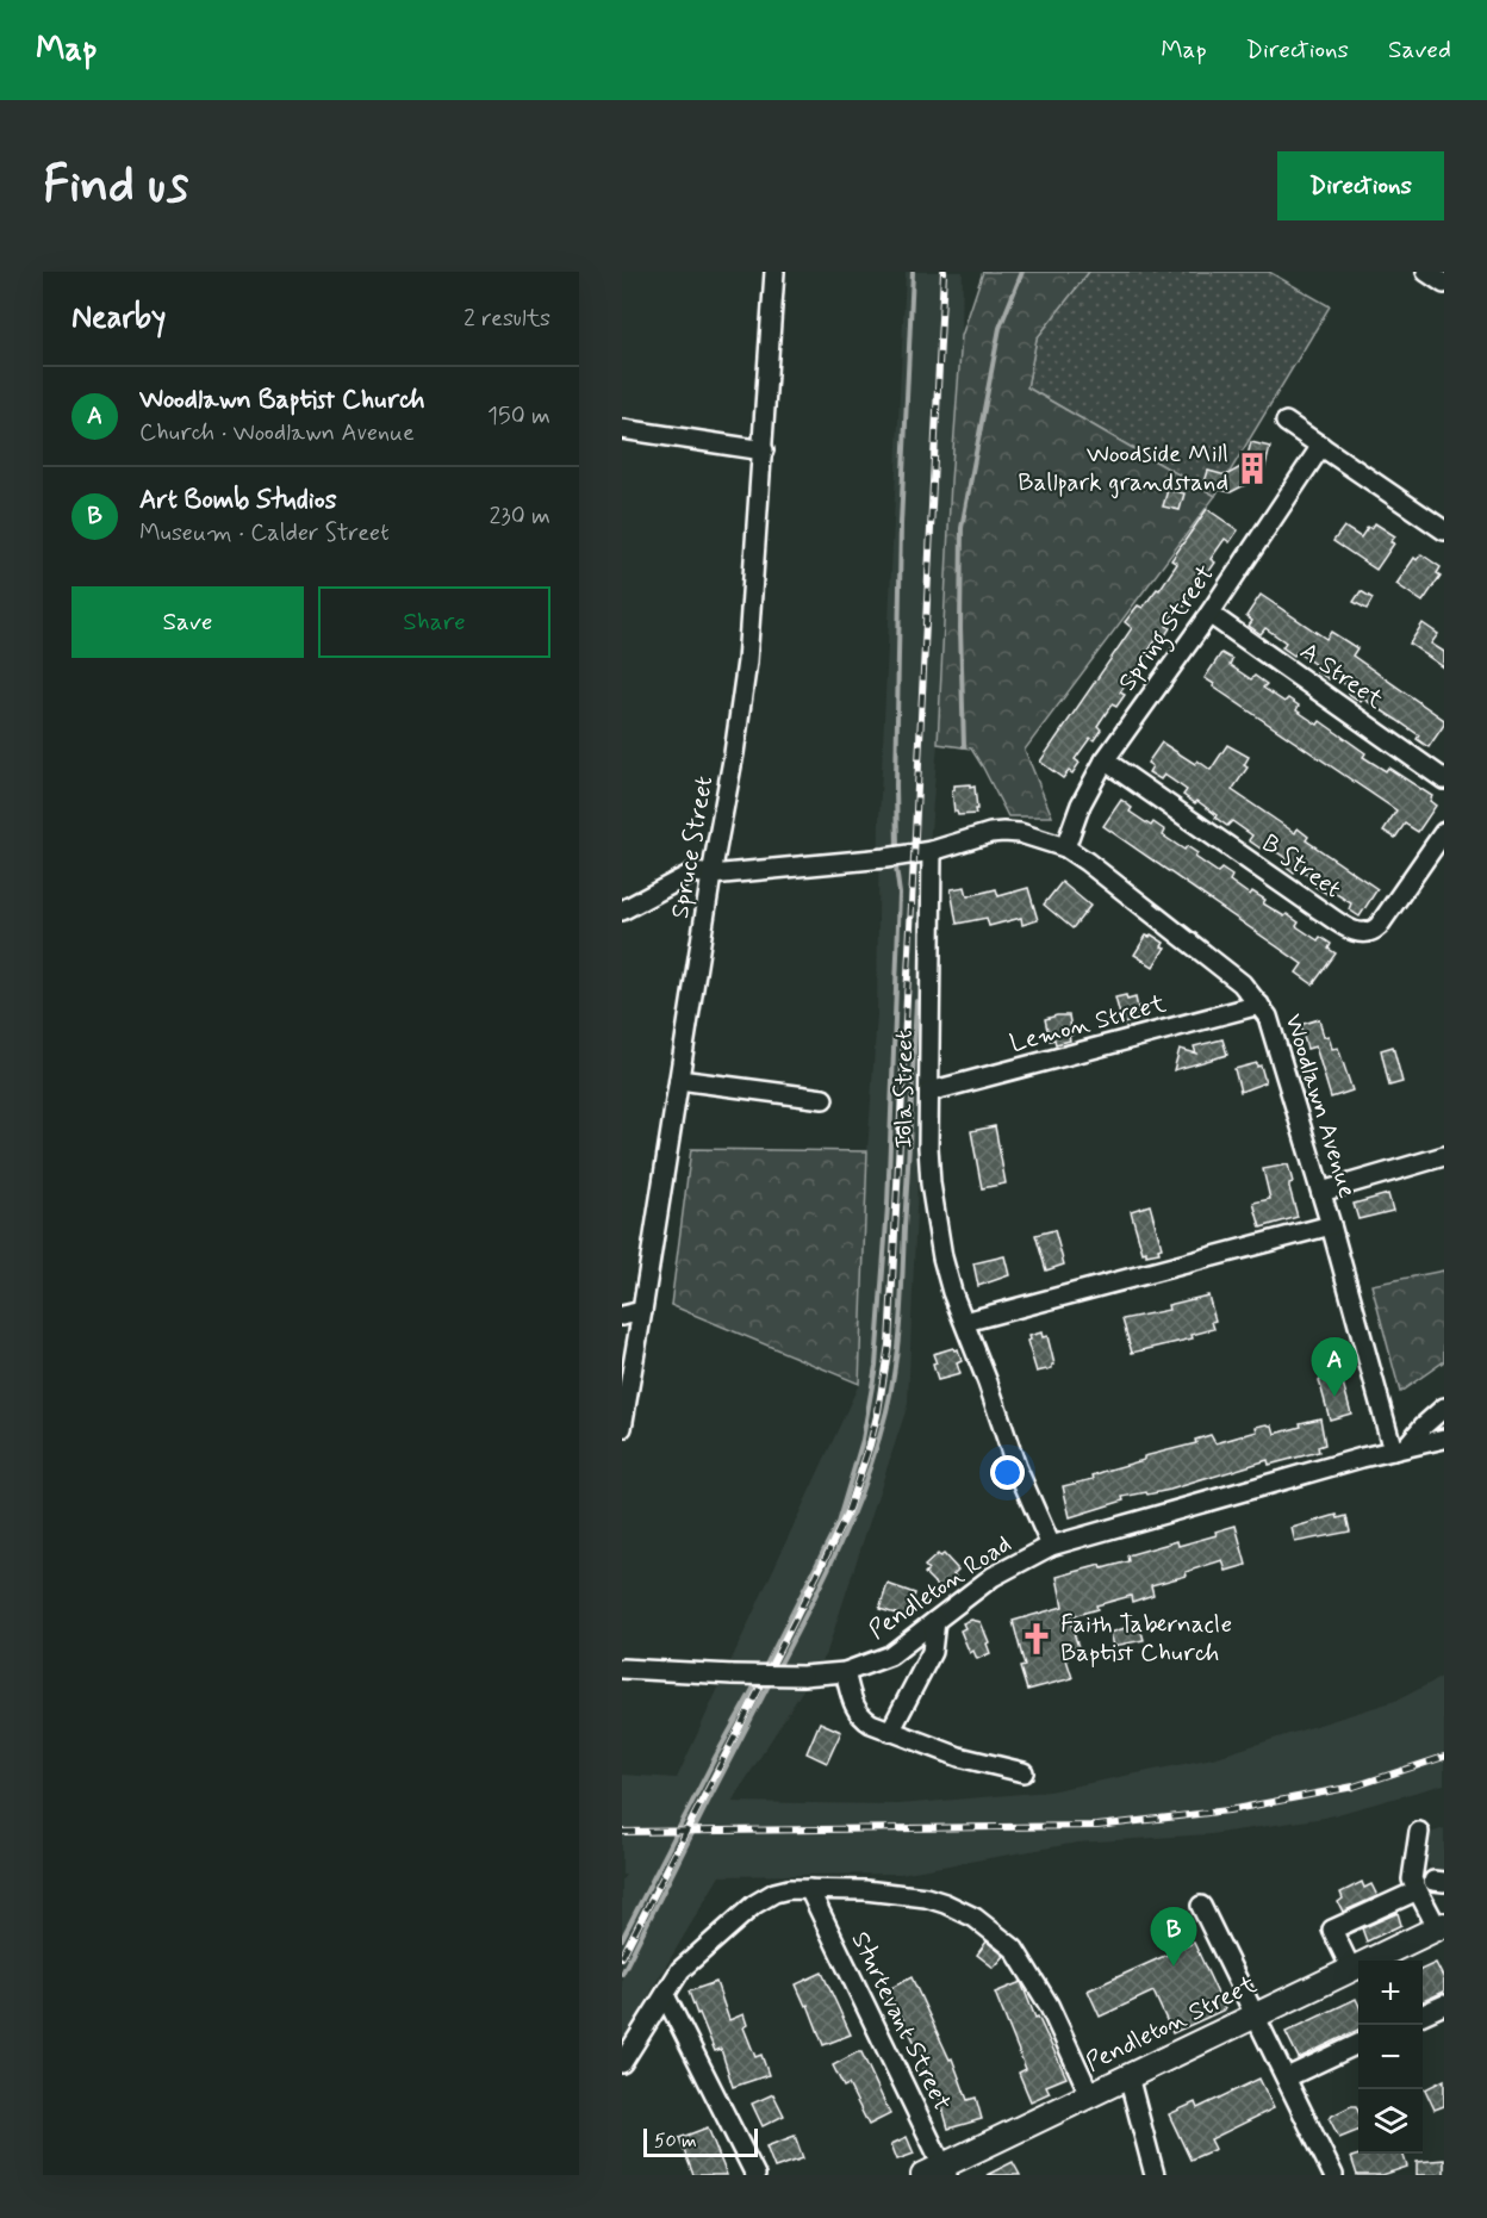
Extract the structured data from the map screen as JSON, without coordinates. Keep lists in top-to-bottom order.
{
  "streets": {
    "main road": ["Pendleton Street"],
    "street": [
      "Spring Street",
      "A Street",
      "Spruce Street",
      "B Street",
      "Lemon Street",
      "Iola Street",
      "Woodlawn Avenue",
      "Pendleton Road",
      "Sturtevant Street"
    ]
  },
  "crossings": [
    ["Spring Street", "A Street"],
    ["Spring Street", "B Street"],
    ["Spring Street", "Woodlawn Avenue"],
    ["Spruce Street", "Woodlawn Avenue"],
    ["Lemon Street", "Iola Street"],
    ["Lemon Street", "Woodlawn Avenue"],
    ["Iola Street", "Woodlawn Avenue"],
    ["Iola Street", "Pendleton Road"],
    ["Woodlawn Avenue", "Pendleton Road"],
    ["Sturtevant Street", "Pendleton Street"]
  ],
  "places": {
    "building": ["Woodside Mill Ballpark grandstand"],
    "church": ["Faith Tabernacle Baptist Church"]
  },
  "scale_bar": "50 m",
  "page": {
    "header": "Map",
    "nav": ["Map", "Directions", "Saved"],
    "buttons": [
      "Directions",
      ["Save", "Share"]
    ],
    "title": "Find us",
    "heading": ["Nearby", "2 results"],
    "list": [
      {
        "mark": "A",
        "name": "Woodlawn Baptist Church",
        "note": "Church · Woodlawn Avenue",
        "value": "150 m"
      },
      {
        "mark": "B",
        "name": "Art Bomb Studios",
        "note": "Museum · Calder Street",
        "value": "230 m"
      }
    ],
    "pins": ["A", "B"],
    "map_buttons": ["+", "−"],
    "scale": "50 m"
  }
}
